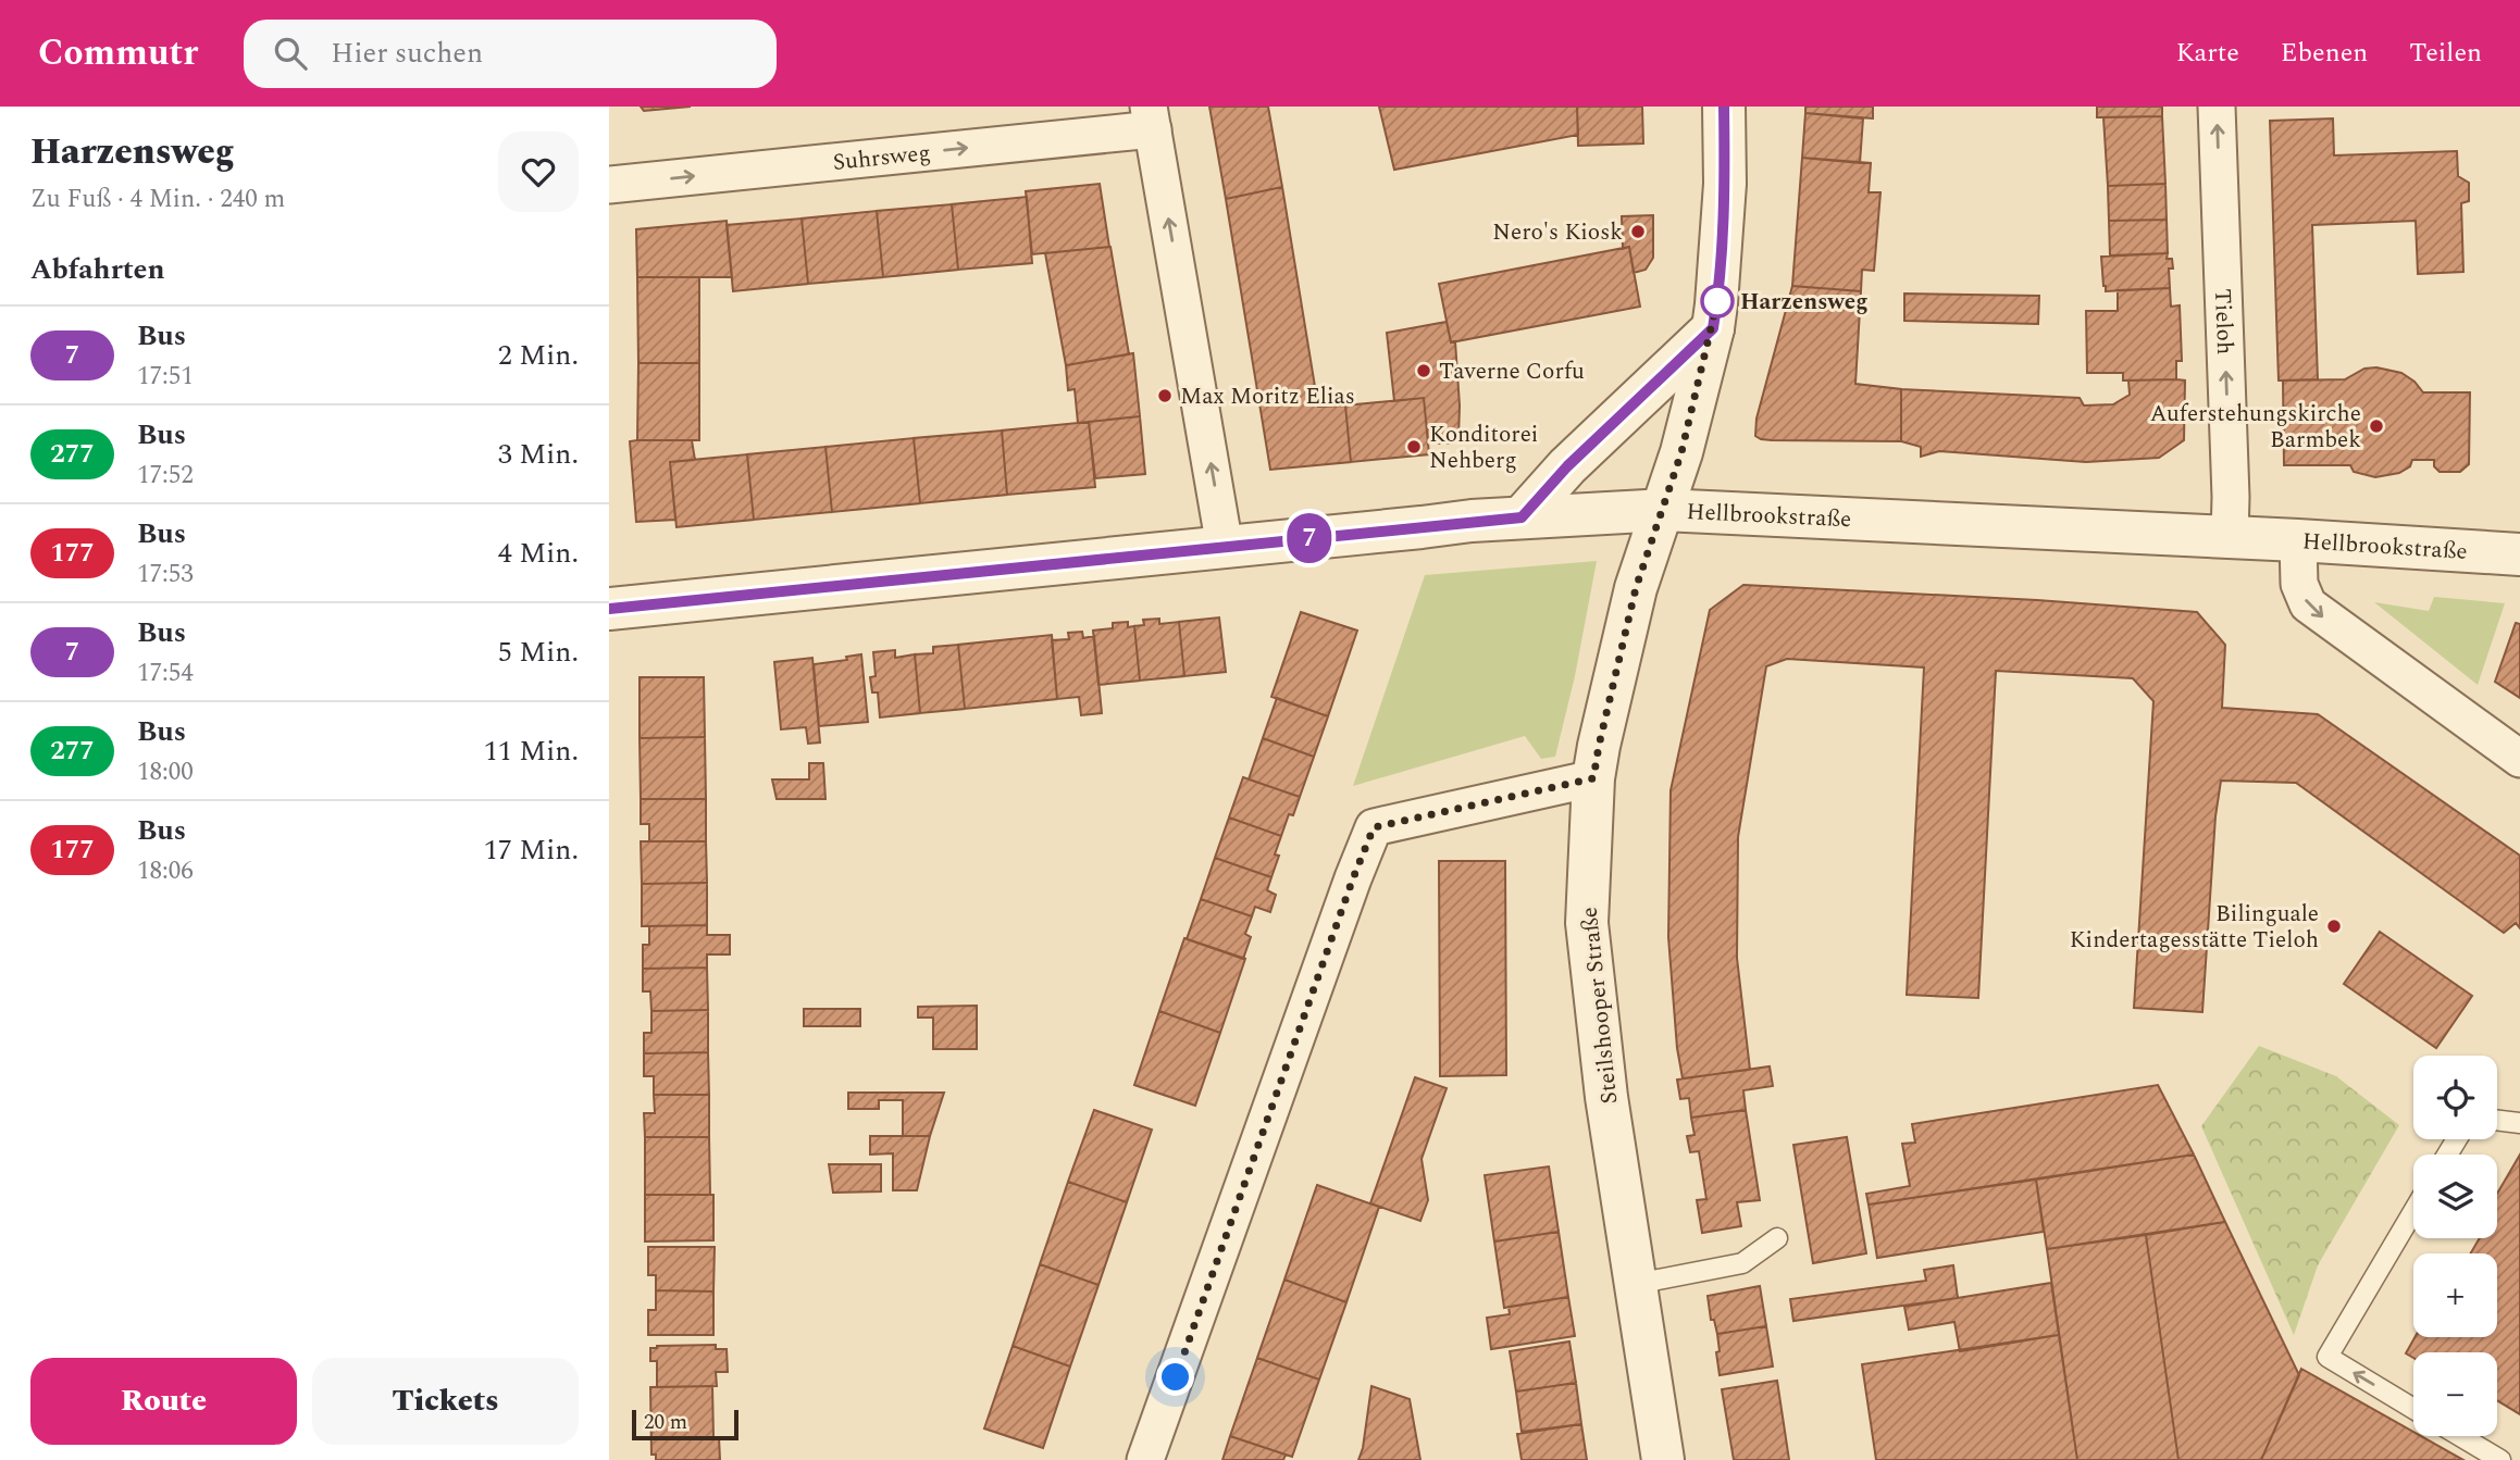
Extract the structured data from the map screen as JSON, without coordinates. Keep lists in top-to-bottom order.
{
  "streets": {
    "street": [
      "Suhrsweg",
      "Tieloh",
      "Hellbrookstraße",
      "Steilshooper Straße"
    ]
  },
  "crossings": [
    ["Tieloh", "Hellbrookstraße"],
    ["Hellbrookstraße", "Steilshooper Straße"]
  ],
  "one_way": ["Suhrsweg", "Tieloh"],
  "places": [
    "Nero's Kiosk",
    "Harzensweg",
    "Taverne Corfu",
    "Max Moritz Elias",
    "Auferstehungskirche Barmbek",
    "Konditorei Nehberg",
    "Bilinguale Kindertagesstätte Tieloh"
  ],
  "lines": ["bus line 7"],
  "scale_bar": "20 m",
  "page": {
    "header": "Commutr",
    "search": "Hier suchen",
    "nav": ["Karte", "Ebenen", "Teilen"],
    "heading": [
      ["Harzensweg", "Zu Fuß · 4 Min. · 240 m"],
      "Abfahrten"
    ],
    "on_map": "7",
    "list": [
      {
        "mark": "7",
        "name": "Bus",
        "note": "17:51",
        "value": "2 Min."
      },
      {
        "mark": "277",
        "name": "Bus",
        "note": "17:52",
        "value": "3 Min."
      },
      {
        "mark": "177",
        "name": "Bus",
        "note": "17:53",
        "value": "4 Min."
      },
      {
        "mark": "7",
        "name": "Bus",
        "note": "17:54",
        "value": "5 Min."
      },
      {
        "mark": "277",
        "name": "Bus",
        "note": "18:00",
        "value": "11 Min."
      },
      {
        "mark": "177",
        "name": "Bus",
        "note": "18:06",
        "value": "17 Min."
      }
    ],
    "map_buttons": ["+", "−"],
    "buttons": ["Route", "Tickets"],
    "scale": "20 m"
  }
}
